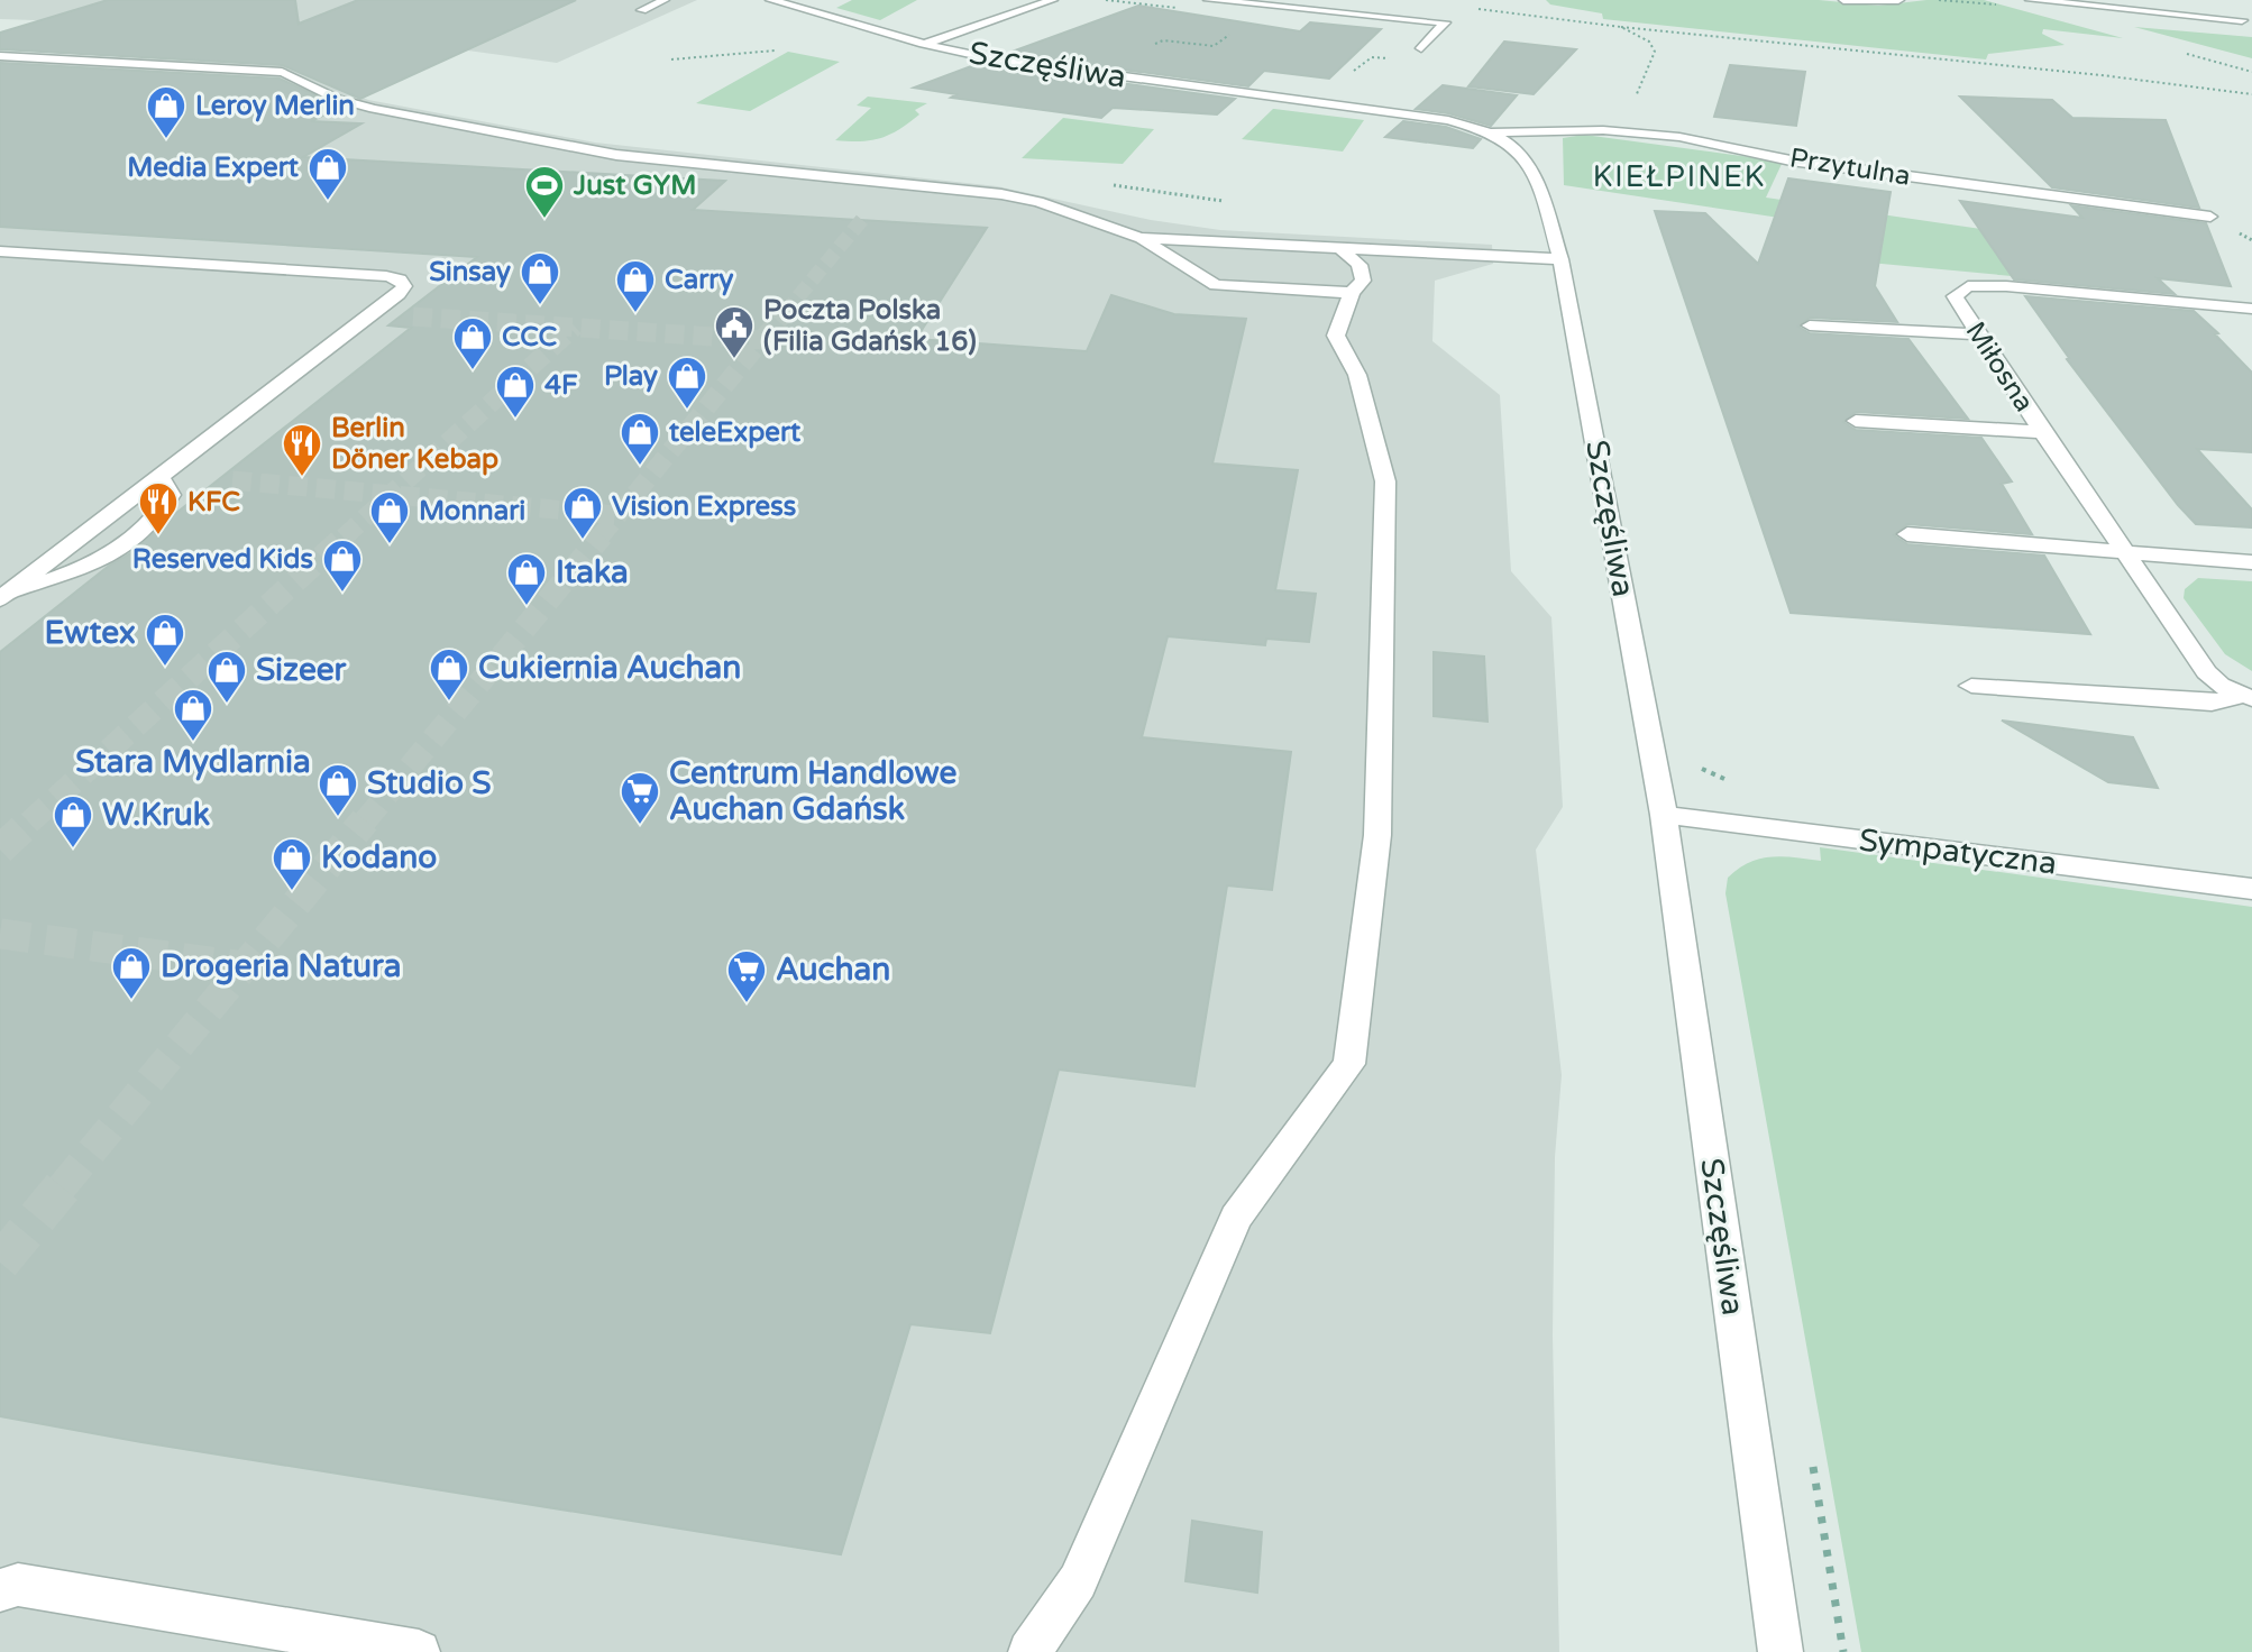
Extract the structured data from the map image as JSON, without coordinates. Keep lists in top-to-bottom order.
{
  "streets": {
    "street": [
      "Szczęśliwa",
      "Przytulna",
      "Miłosna",
      "Sympatyczna"
    ]
  },
  "crossings": [
    ["Szczęśliwa", "Przytulna"],
    ["Szczęśliwa", "Sympatyczna"]
  ],
  "districts": ["KIEŁPINEK"],
  "places": {
    "shop": [
      "Leroy Merlin",
      "Media Expert",
      "Sinsay",
      "Carry",
      "CCC",
      "Play",
      "4F",
      "teleExpert",
      "Vision Express",
      "Monnari",
      "Reserved Kids",
      "Itaka",
      "Ewtex",
      "Cukiernia Auchan",
      "Sizeer",
      "Stara Mydlarnia",
      "Studio S",
      "W.Kruk",
      "Kodano",
      "Drogeria Natura"
    ],
    "sports": ["Just GYM"],
    "public building": ["Poczta Polska (Filia Gdańsk 16)"],
    "restaurant": ["Berlin Döner Kebap", "KFC"],
    "supermarket": ["Centrum Handlowe Auchan Gdańsk", "Auchan"]
  }
}
